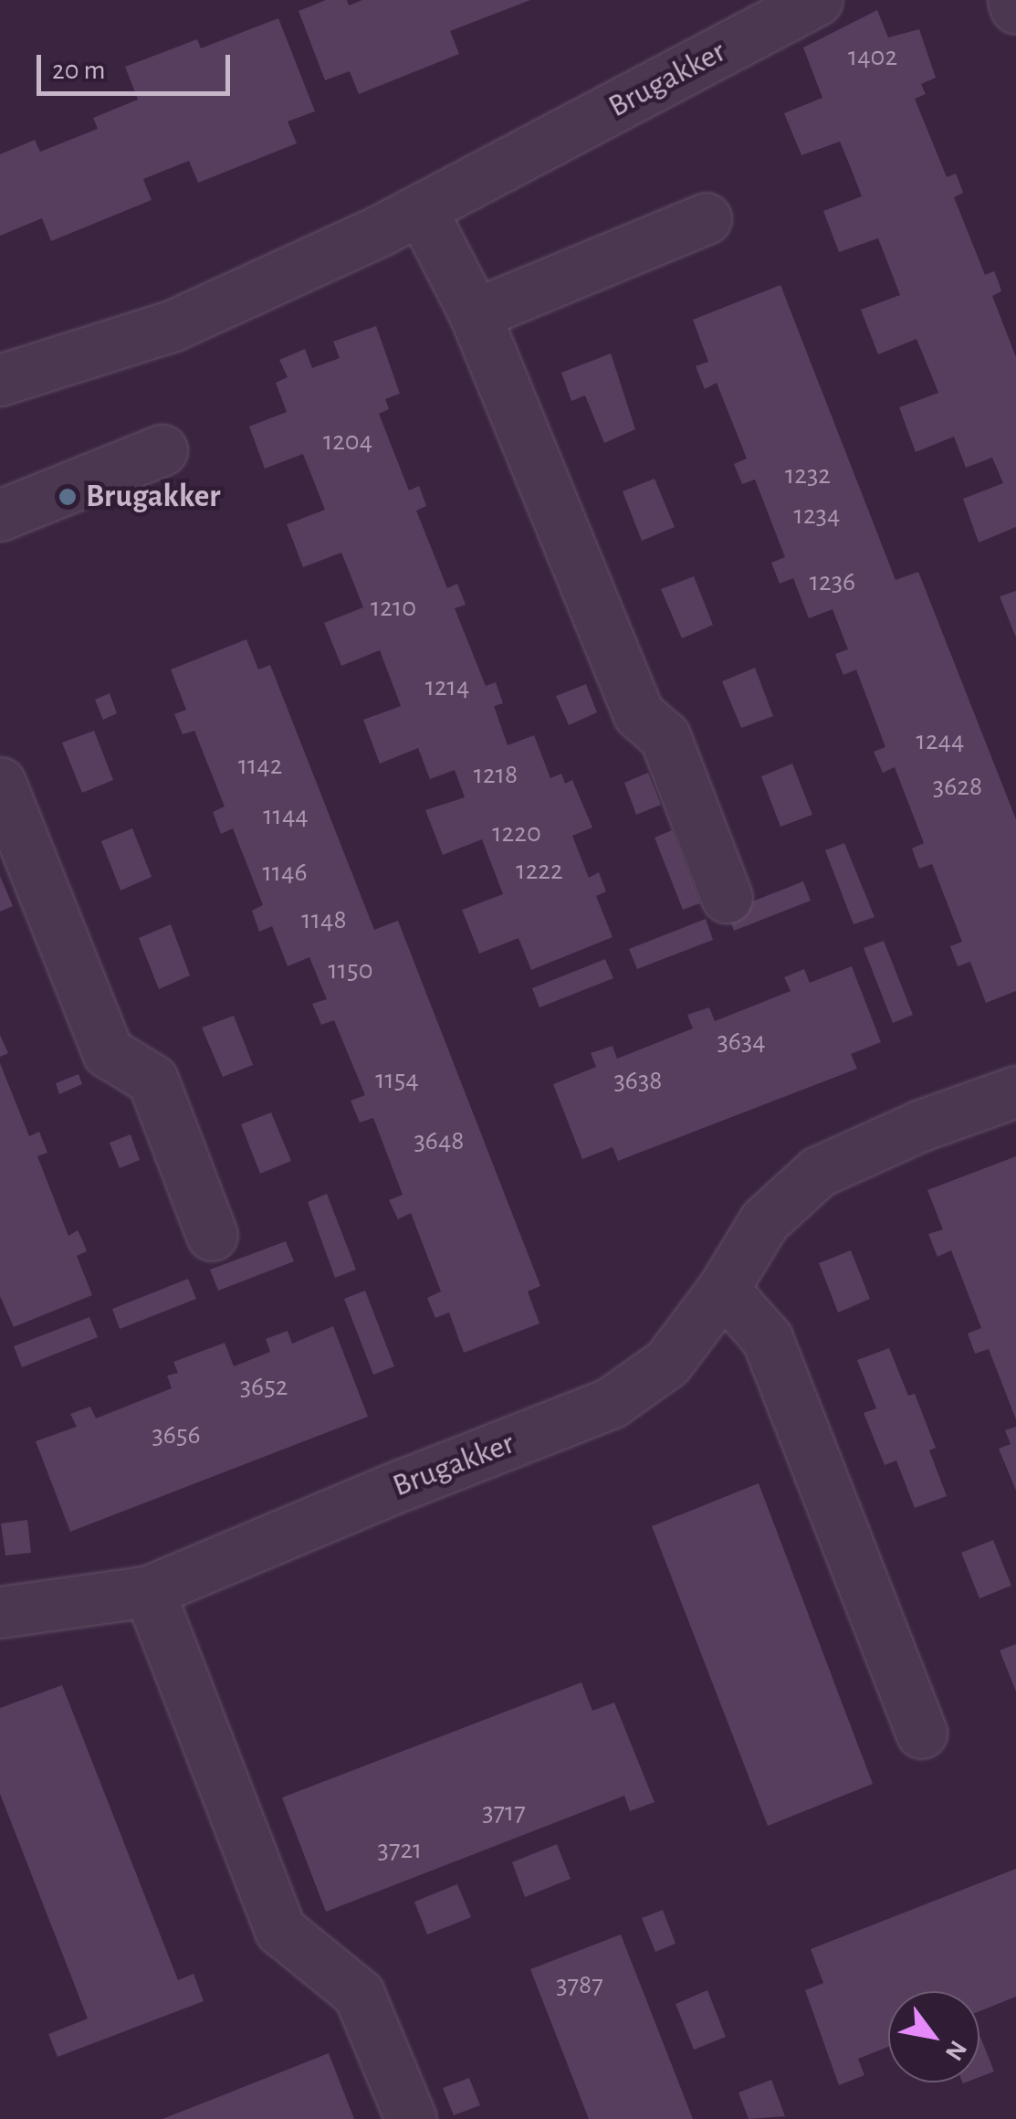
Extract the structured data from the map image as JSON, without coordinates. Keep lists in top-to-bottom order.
{
  "streets": {
    "street": ["Brugakker"]
  },
  "places": ["Brugakker"],
  "house_numbers": [
    "1402",
    "1204",
    "1232",
    "1234",
    "1236",
    "1210",
    "1214",
    "1244",
    "1142",
    "1218",
    "3628",
    "1144",
    "1220",
    "1222",
    "1146",
    "1148",
    "1150",
    "3634",
    "1154",
    "3638",
    "3648",
    "3652",
    "3656",
    "3717",
    "3721",
    "3787"
  ],
  "scale_bar": "20 m",
  "north": "bottom right"
}
